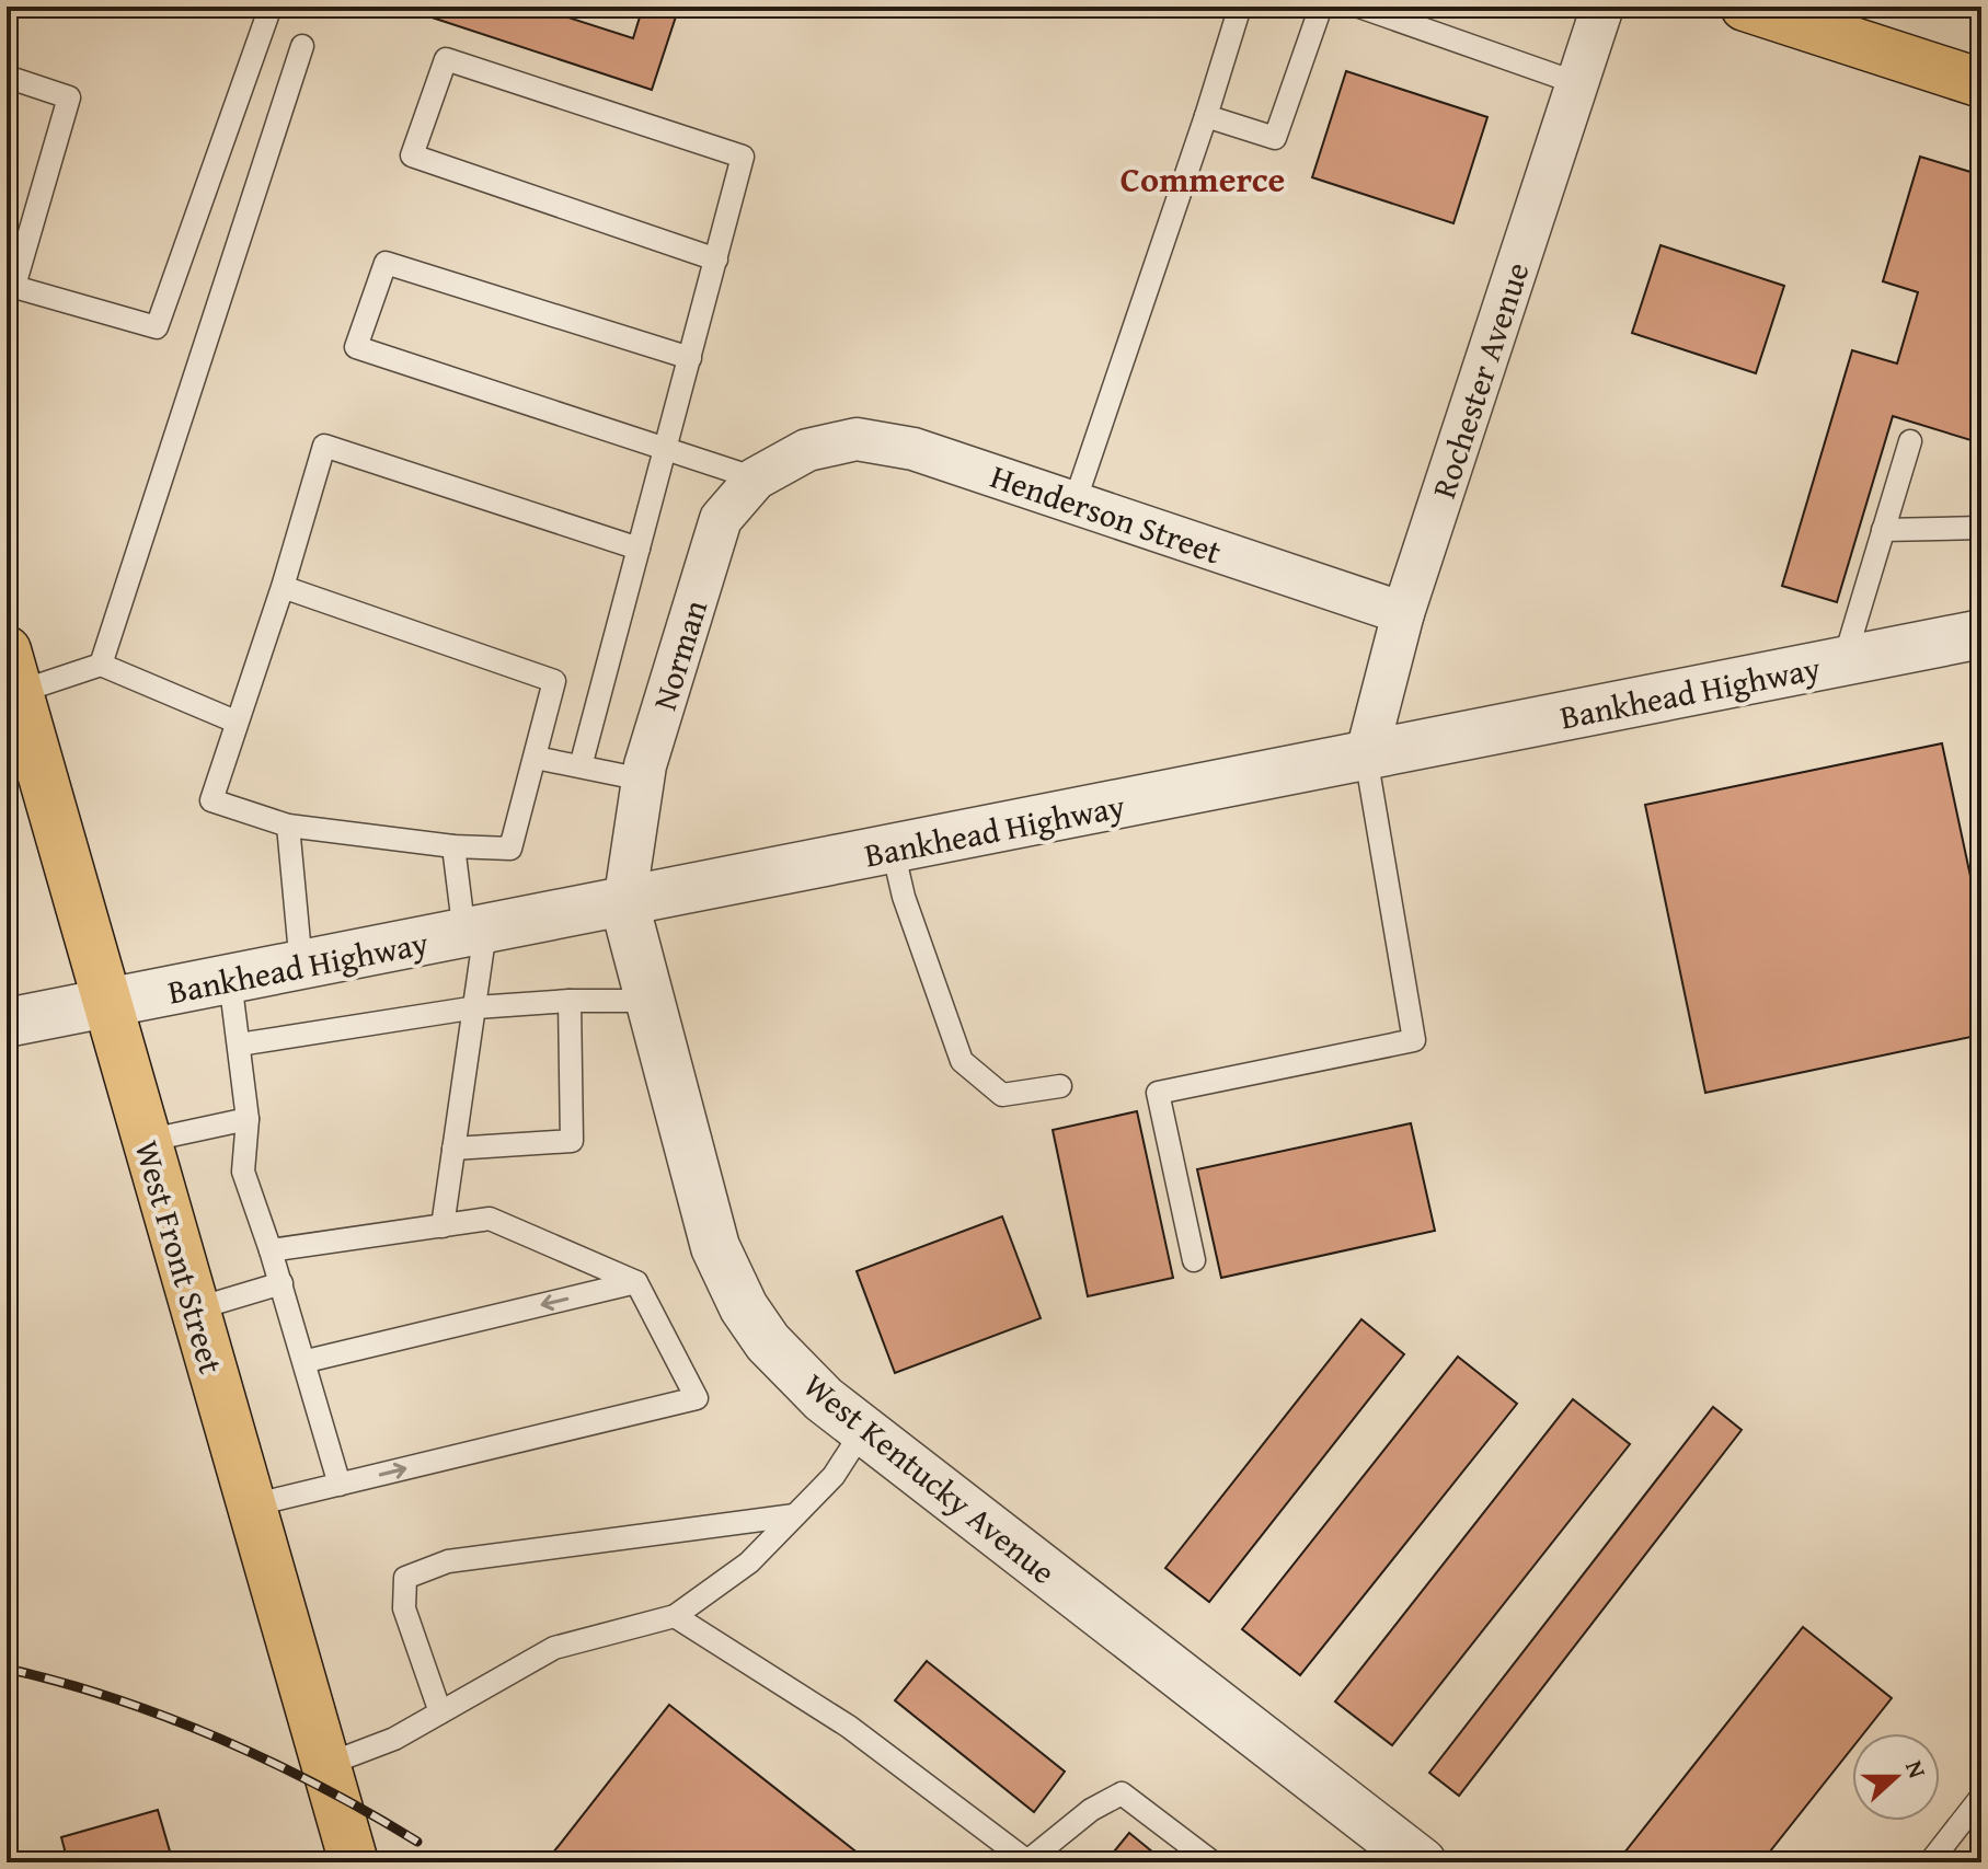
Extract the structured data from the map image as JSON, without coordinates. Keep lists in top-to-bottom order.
{
  "streets": {
    "main road": ["West Front Street"],
    "street": [
      "Rochester Avenue",
      "Henderson Street",
      "Norman",
      "Bankhead Highway",
      "West Kentucky Avenue"
    ]
  },
  "crossings": [
    ["Rochester Avenue", "Henderson Street"],
    ["Rochester Avenue", "Bankhead Highway"],
    ["Henderson Street", "Norman"],
    ["Norman", "Bankhead Highway"],
    ["Norman", "West Kentucky Avenue"],
    ["Bankhead Highway", "West Front Street"],
    ["Bankhead Highway", "West Kentucky Avenue"]
  ],
  "districts": ["Commerce"],
  "north": "right"
}
